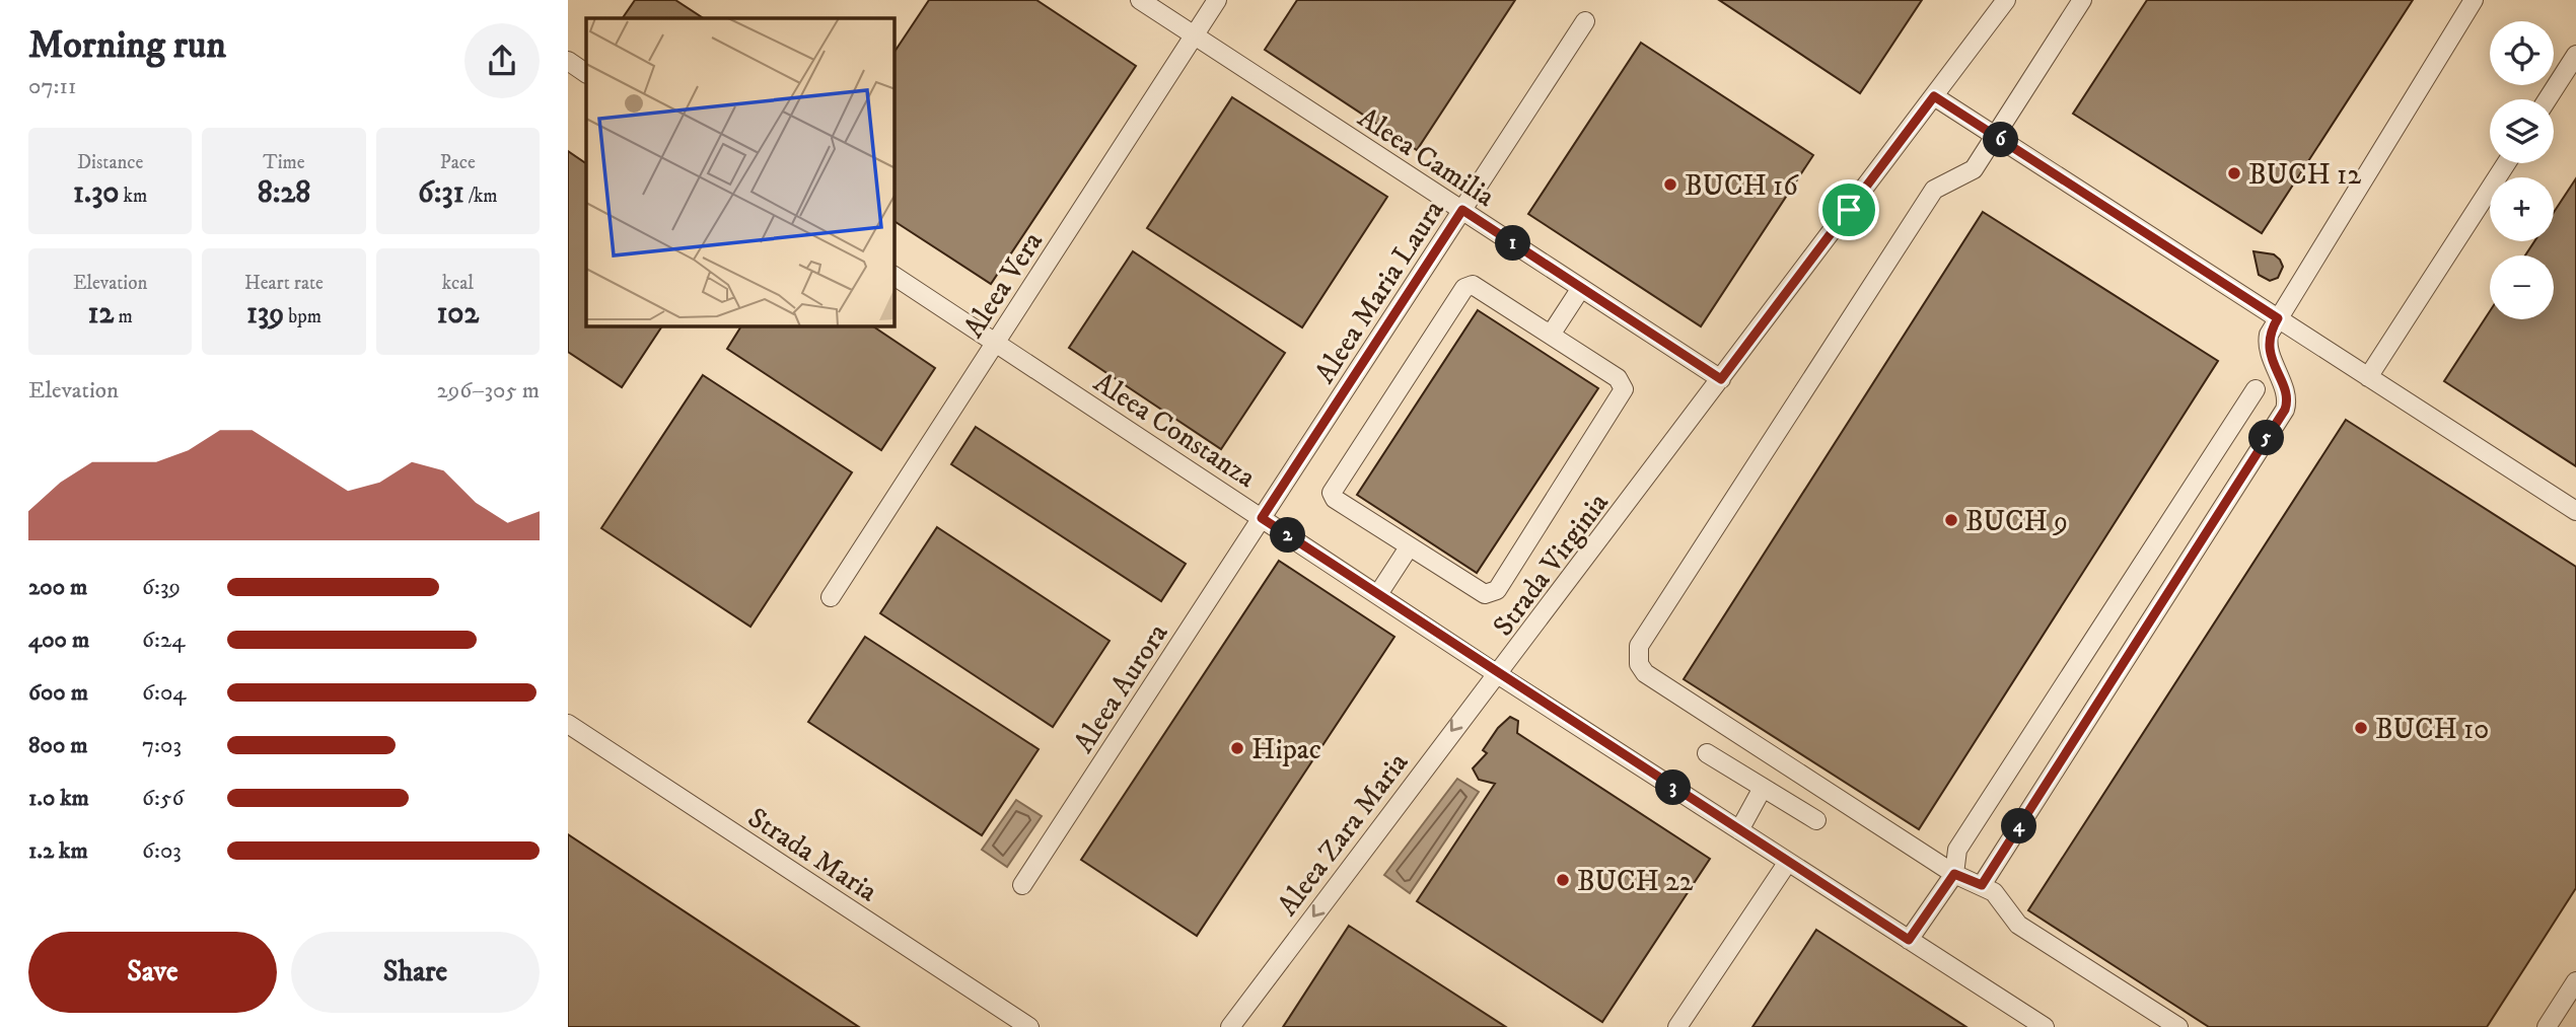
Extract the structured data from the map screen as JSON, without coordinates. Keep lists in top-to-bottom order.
{
  "streets": {
    "street": [
      "Aleea Camilia",
      "Aleea Vera",
      "Aleea Maria Laura",
      "Aleea Constanza",
      "Strada Virginia",
      "Aleea Aurora",
      "Aleea Zara Maria",
      "Strada Maria"
    ]
  },
  "crossings": [
    ["Aleea Camilia", "Aleea Vera"],
    ["Aleea Camilia", "Aleea Maria Laura"],
    ["Aleea Camilia", "Strada Virginia"],
    ["Aleea Vera", "Aleea Constanza"],
    ["Aleea Maria Laura", "Aleea Constanza"],
    ["Aleea Maria Laura", "Aleea Aurora"],
    ["Aleea Constanza", "Strada Virginia"],
    ["Aleea Constanza", "Aleea Aurora"],
    ["Aleea Constanza", "Aleea Zara Maria"],
    ["Strada Virginia", "Aleea Zara Maria"]
  ],
  "one_way": ["Aleea Zara Maria"],
  "places": [
    "BUCH 12",
    "BUCH 16",
    "BUCH 9",
    "BUCH 10",
    "Hipac",
    "BUCH 22"
  ],
  "page": {
    "heading": ["Morning run", "07:11"],
    "map_buttons": ["+", "−"],
    "stats": [
      ["Distance", "1.30 km"],
      ["Time", "8:28"],
      ["Pace", "6:31 /km"],
      ["Elevation", "12 m"],
      ["Heart rate", "139 bpm"],
      ["kcal", "102"]
    ],
    "pins": [
      "6",
      "1",
      "5",
      "2",
      "3",
      "4"
    ],
    "chart": ["Elevation", "296–305 m"],
    "list": [
      {
        "name": "200 m",
        "note": "6:39"
      },
      {
        "name": "400 m",
        "note": "6:24"
      },
      {
        "name": "600 m",
        "note": "6:04"
      },
      {
        "name": "800 m",
        "note": "7:03"
      },
      {
        "name": "1.0 km",
        "note": "6:56"
      },
      {
        "name": "1.2 km",
        "note": "6:03"
      }
    ],
    "buttons": ["Save", "Share"]
  }
}
